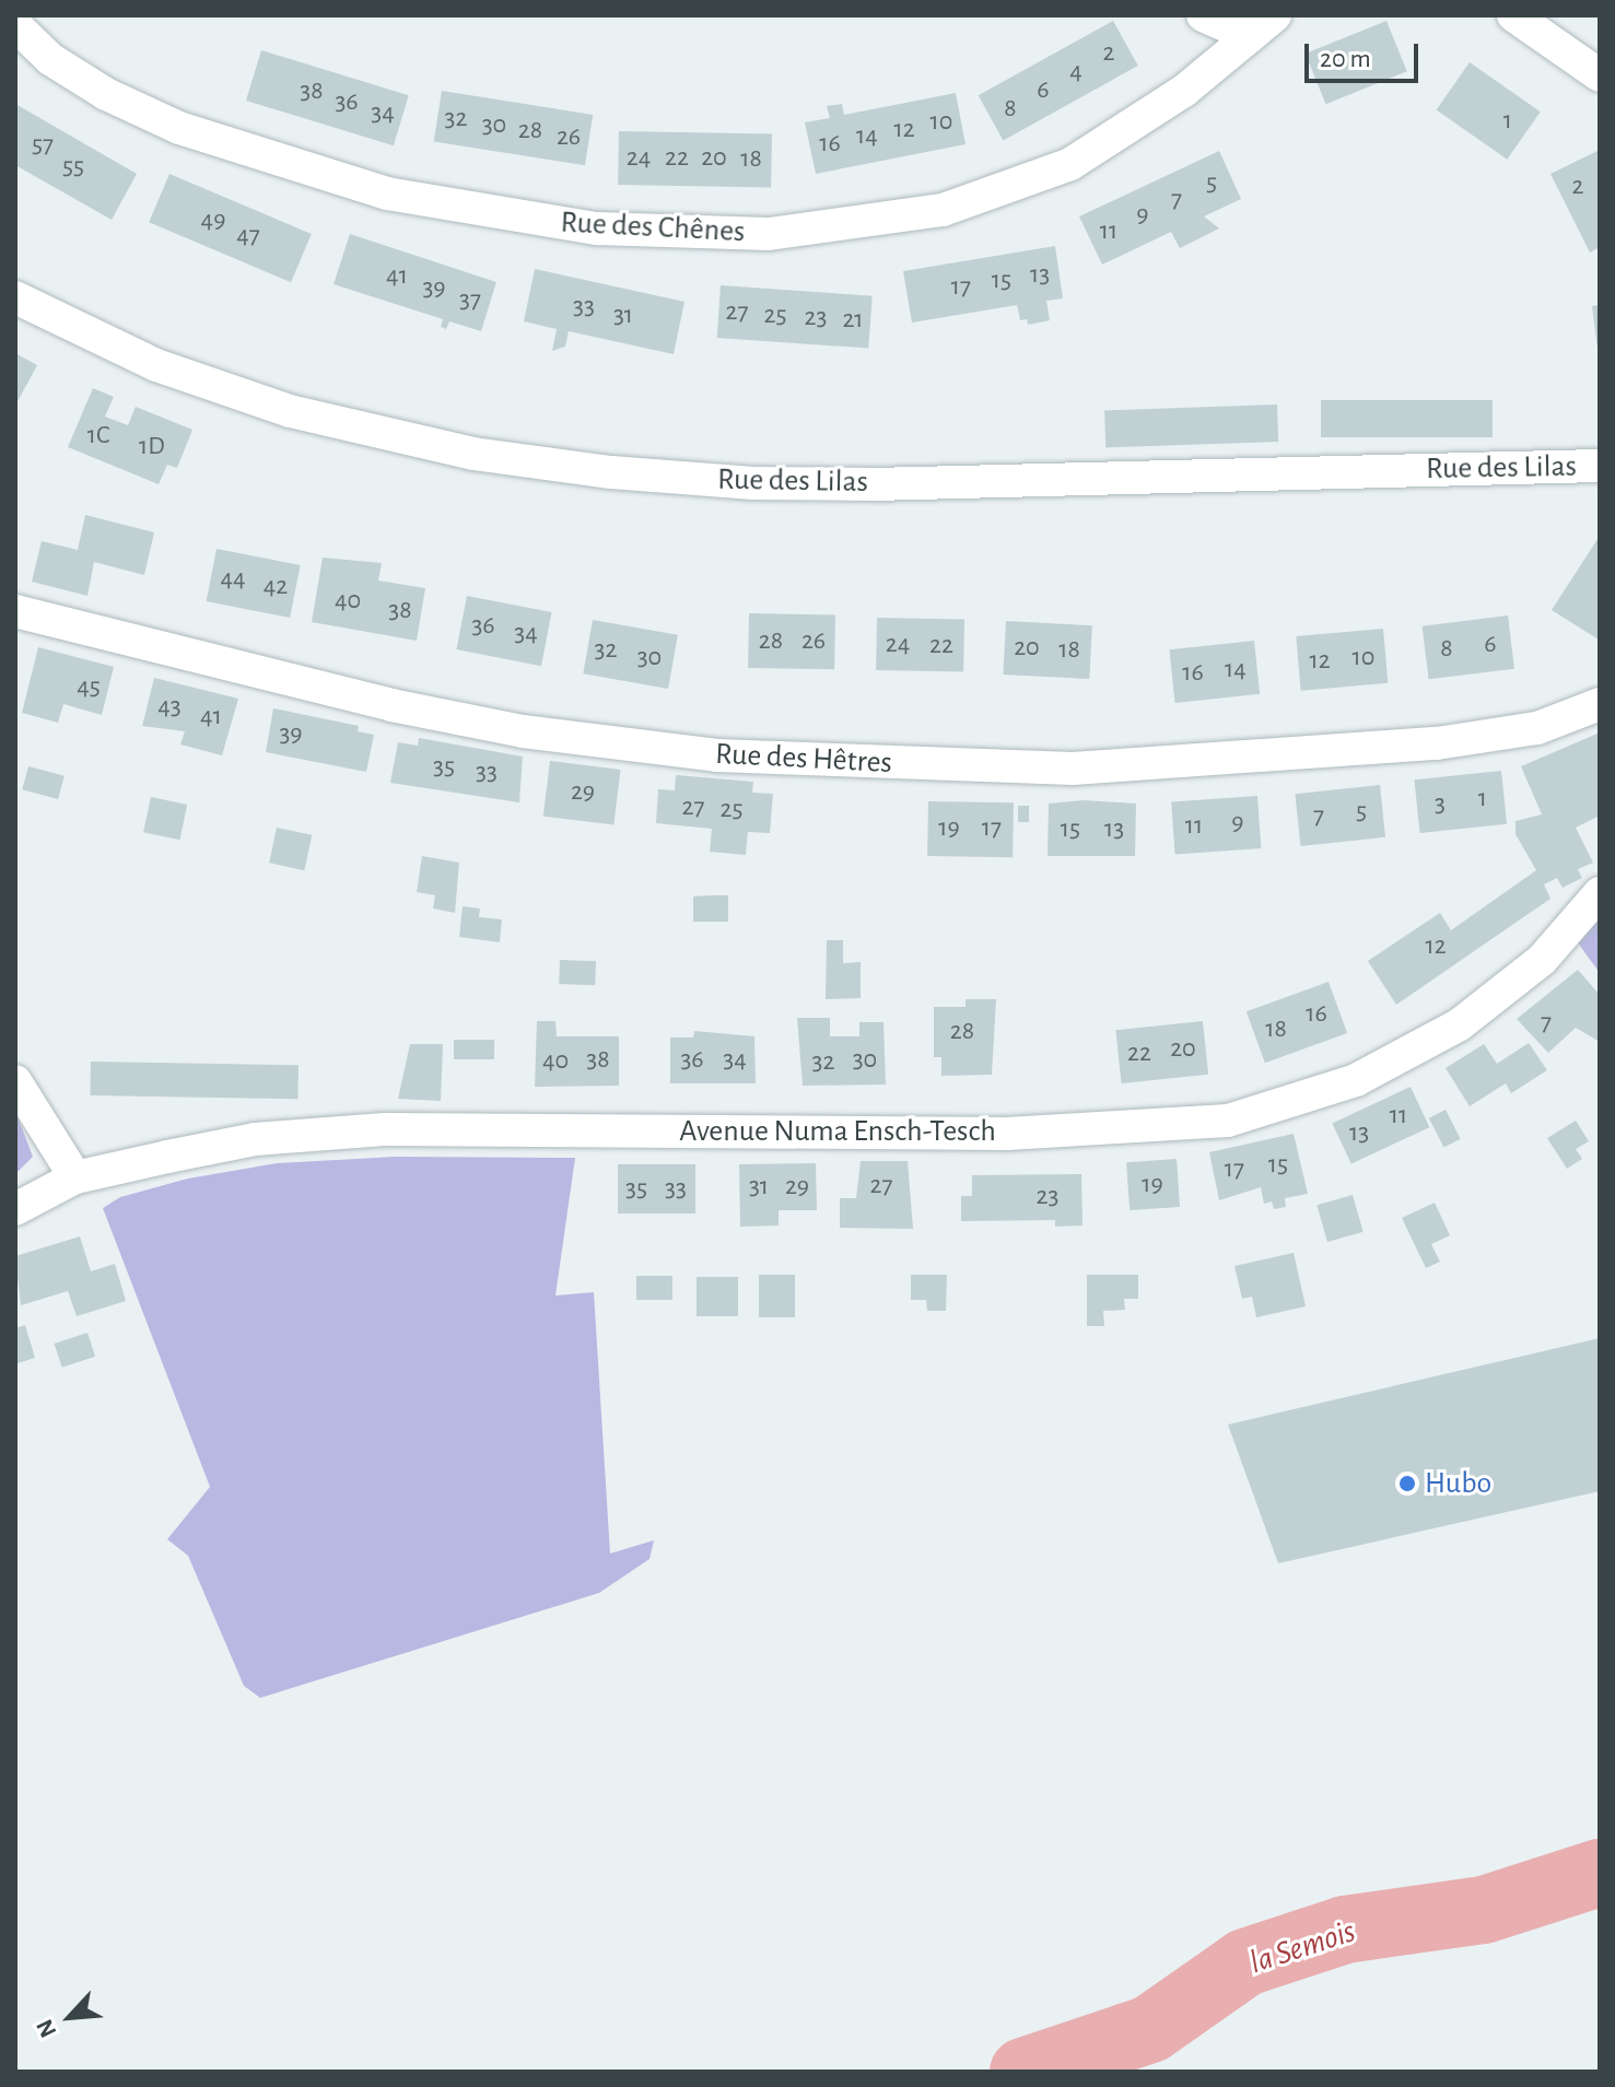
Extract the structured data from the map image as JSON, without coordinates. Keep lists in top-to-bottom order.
{
  "streets": {
    "street": [
      "Rue des Chênes",
      "Rue des Lilas",
      "Rue des Hêtres",
      "Avenue Numa Ensch-Tesch"
    ]
  },
  "water": ["la Semois"],
  "places": ["Hubo"],
  "house_numbers": [
    "2",
    "4",
    "6",
    "38",
    "36",
    "8",
    "34",
    "32",
    "1",
    "10",
    "30",
    "12",
    "28",
    "14",
    "26",
    "16",
    "57",
    "24",
    "22",
    "20",
    "18",
    "55",
    "5",
    "2",
    "7",
    "9",
    "49",
    "11",
    "47",
    "13",
    "41",
    "15",
    "17",
    "39",
    "37",
    "33",
    "27",
    "31",
    "25",
    "23",
    "21",
    "1C",
    "1D",
    "44",
    "42",
    "40",
    "38",
    "36",
    "34",
    "28",
    "26",
    "24",
    "6",
    "22",
    "20",
    "8",
    "32",
    "18",
    "30",
    "10",
    "12",
    "14",
    "16",
    "45",
    "43",
    "41",
    "39",
    "35",
    "33",
    "29",
    "1",
    "3",
    "27",
    "25",
    "5",
    "7",
    "9",
    "11",
    "19",
    "17",
    "15",
    "13",
    "12",
    "16",
    "7",
    "18",
    "28",
    "20",
    "22",
    "38",
    "36",
    "34",
    "30",
    "40",
    "32",
    "11",
    "13",
    "15",
    "17",
    "19",
    "27",
    "31",
    "29",
    "35",
    "33",
    "23"
  ],
  "scale_bar": "20 m",
  "north": "bottom left"
}
